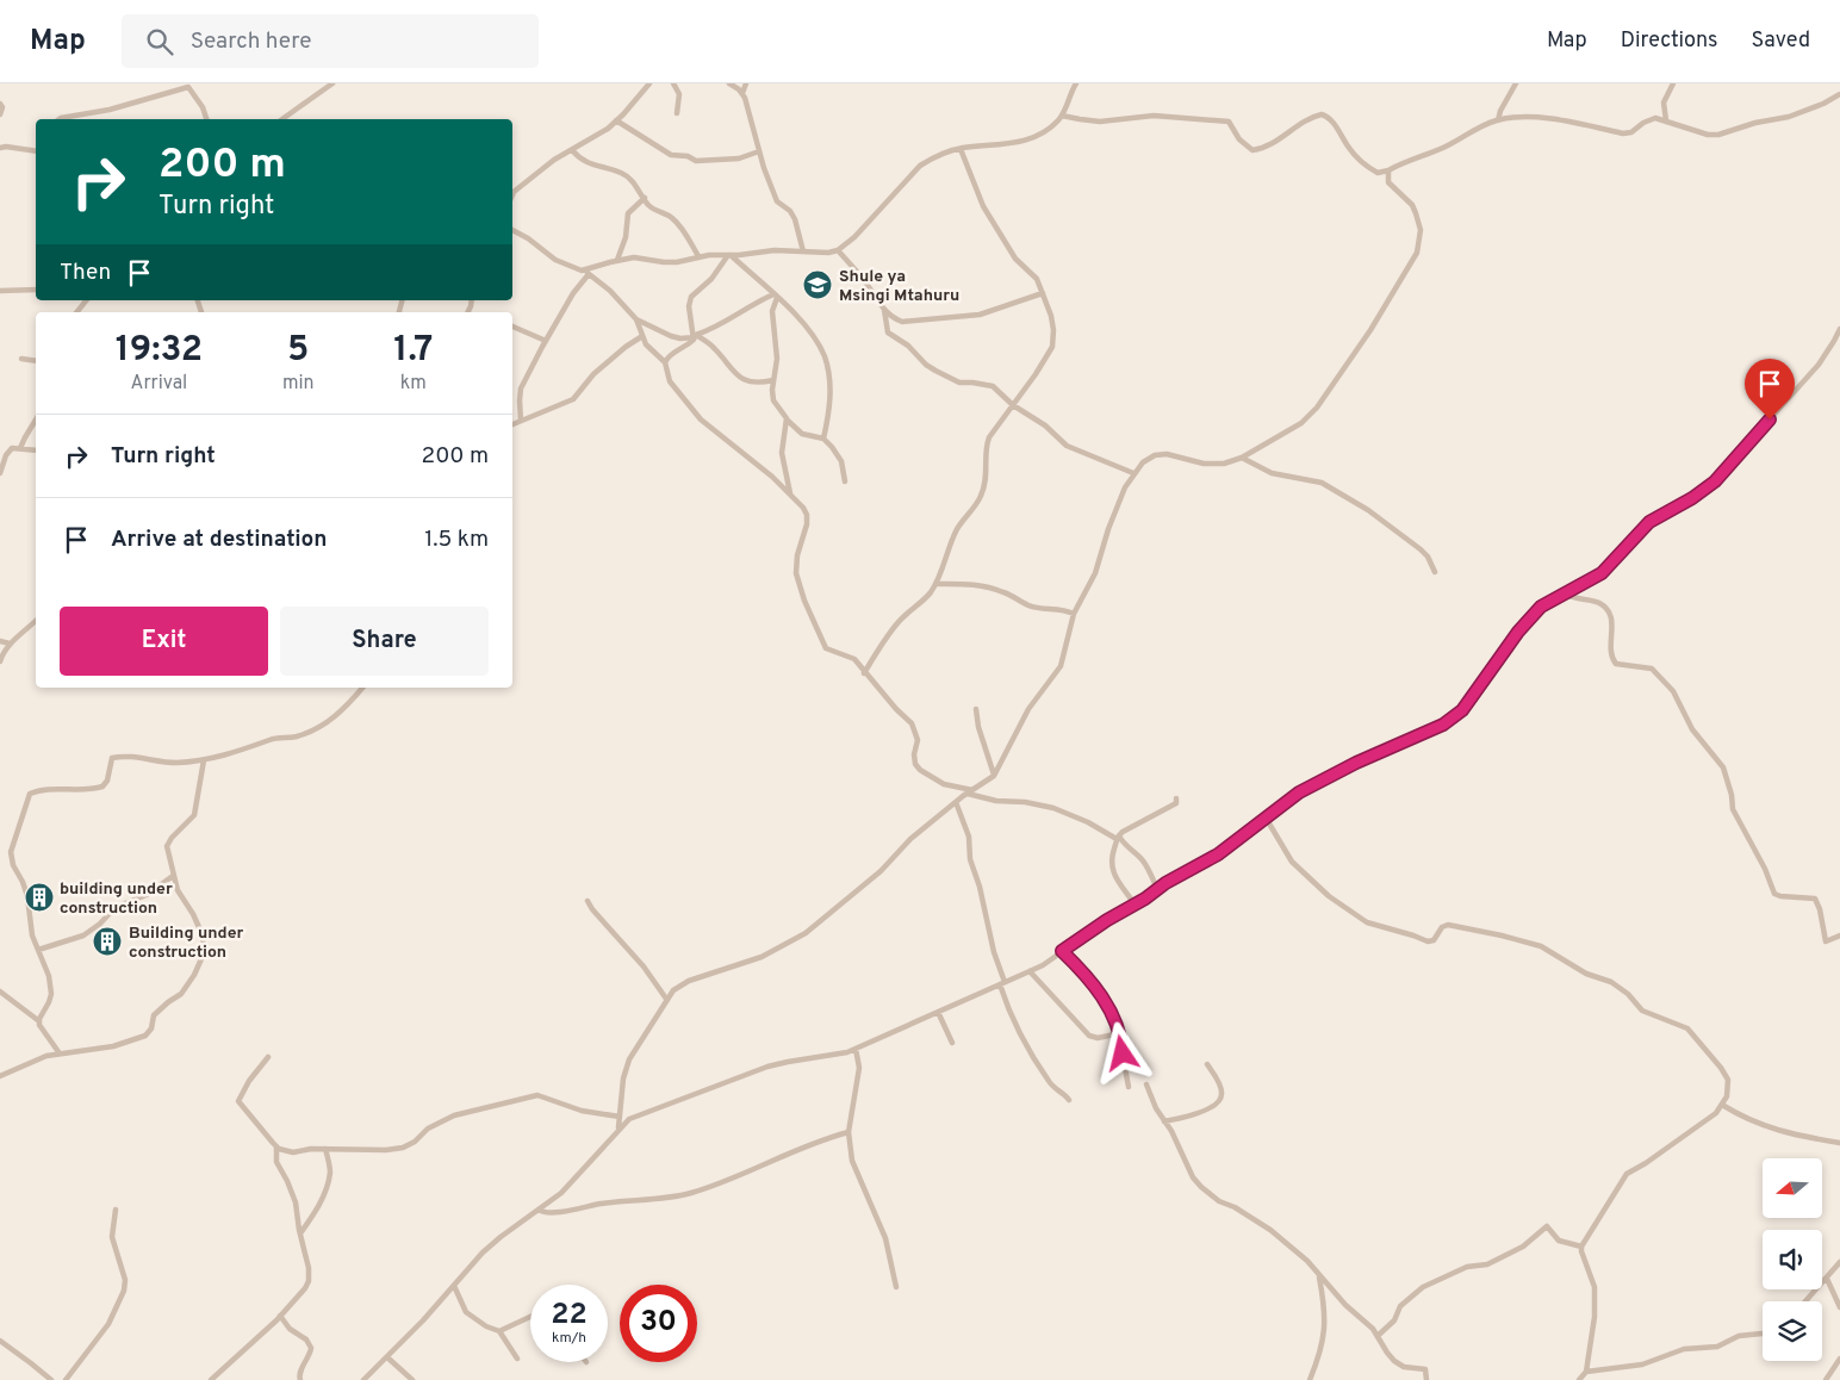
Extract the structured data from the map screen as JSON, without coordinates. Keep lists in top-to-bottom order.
{
  "places": {
    "school or university": ["Shule ya Msingi Mtahuru"],
    "building": ["building under construction", "Building under construction"]
  },
  "north": "left",
  "page": {
    "header": "Map",
    "search": "Search here",
    "nav": ["Map", "Directions", "Saved"],
    "turn": ["200 m", "Turn right"],
    "then": "Then",
    "eta": [
      "19:32",
      "Arrival",
      "5",
      "min",
      "1.7",
      "km"
    ],
    "list": [
      {
        "name": "Turn right",
        "value": "200 m"
      },
      {
        "name": "Arrive at destination",
        "value": "1.5 km"
      }
    ],
    "buttons": ["Exit", "Share"],
    "speed": "22 km/h",
    "limit": "30"
  }
}
